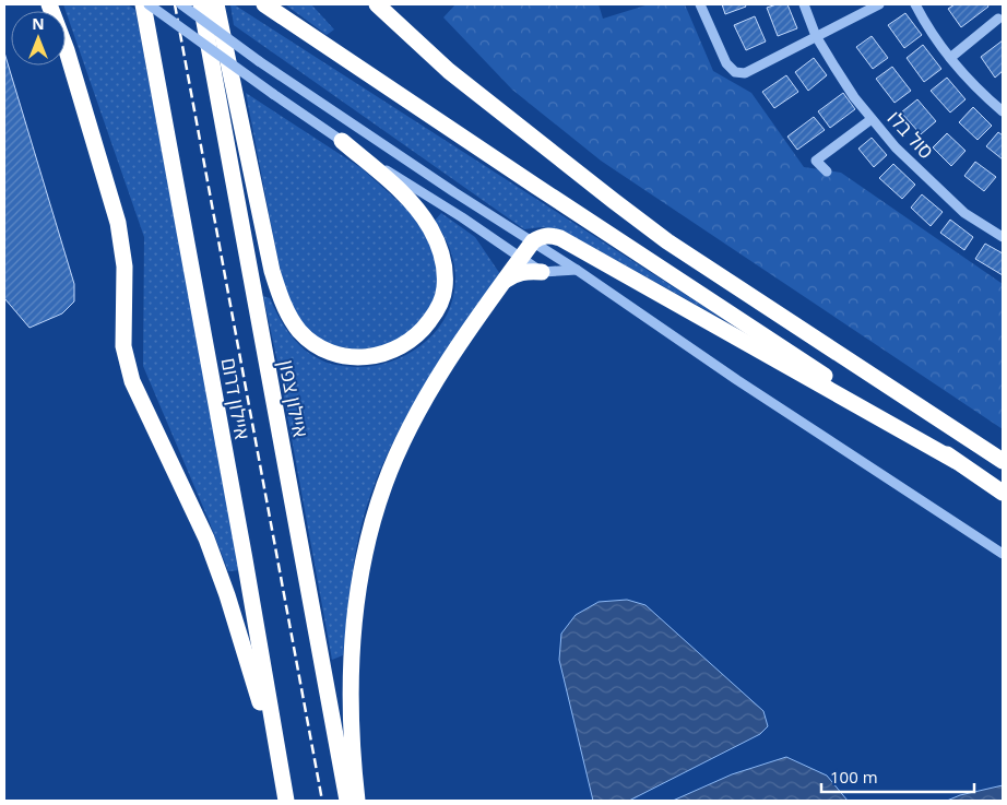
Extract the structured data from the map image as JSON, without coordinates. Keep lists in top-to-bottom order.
{
  "streets": {
    "highway": ["איילון דרום", "איילון צפון"],
    "street": ["סול בלו"]
  },
  "scale_bar": "100 m",
  "north": "top"
}
